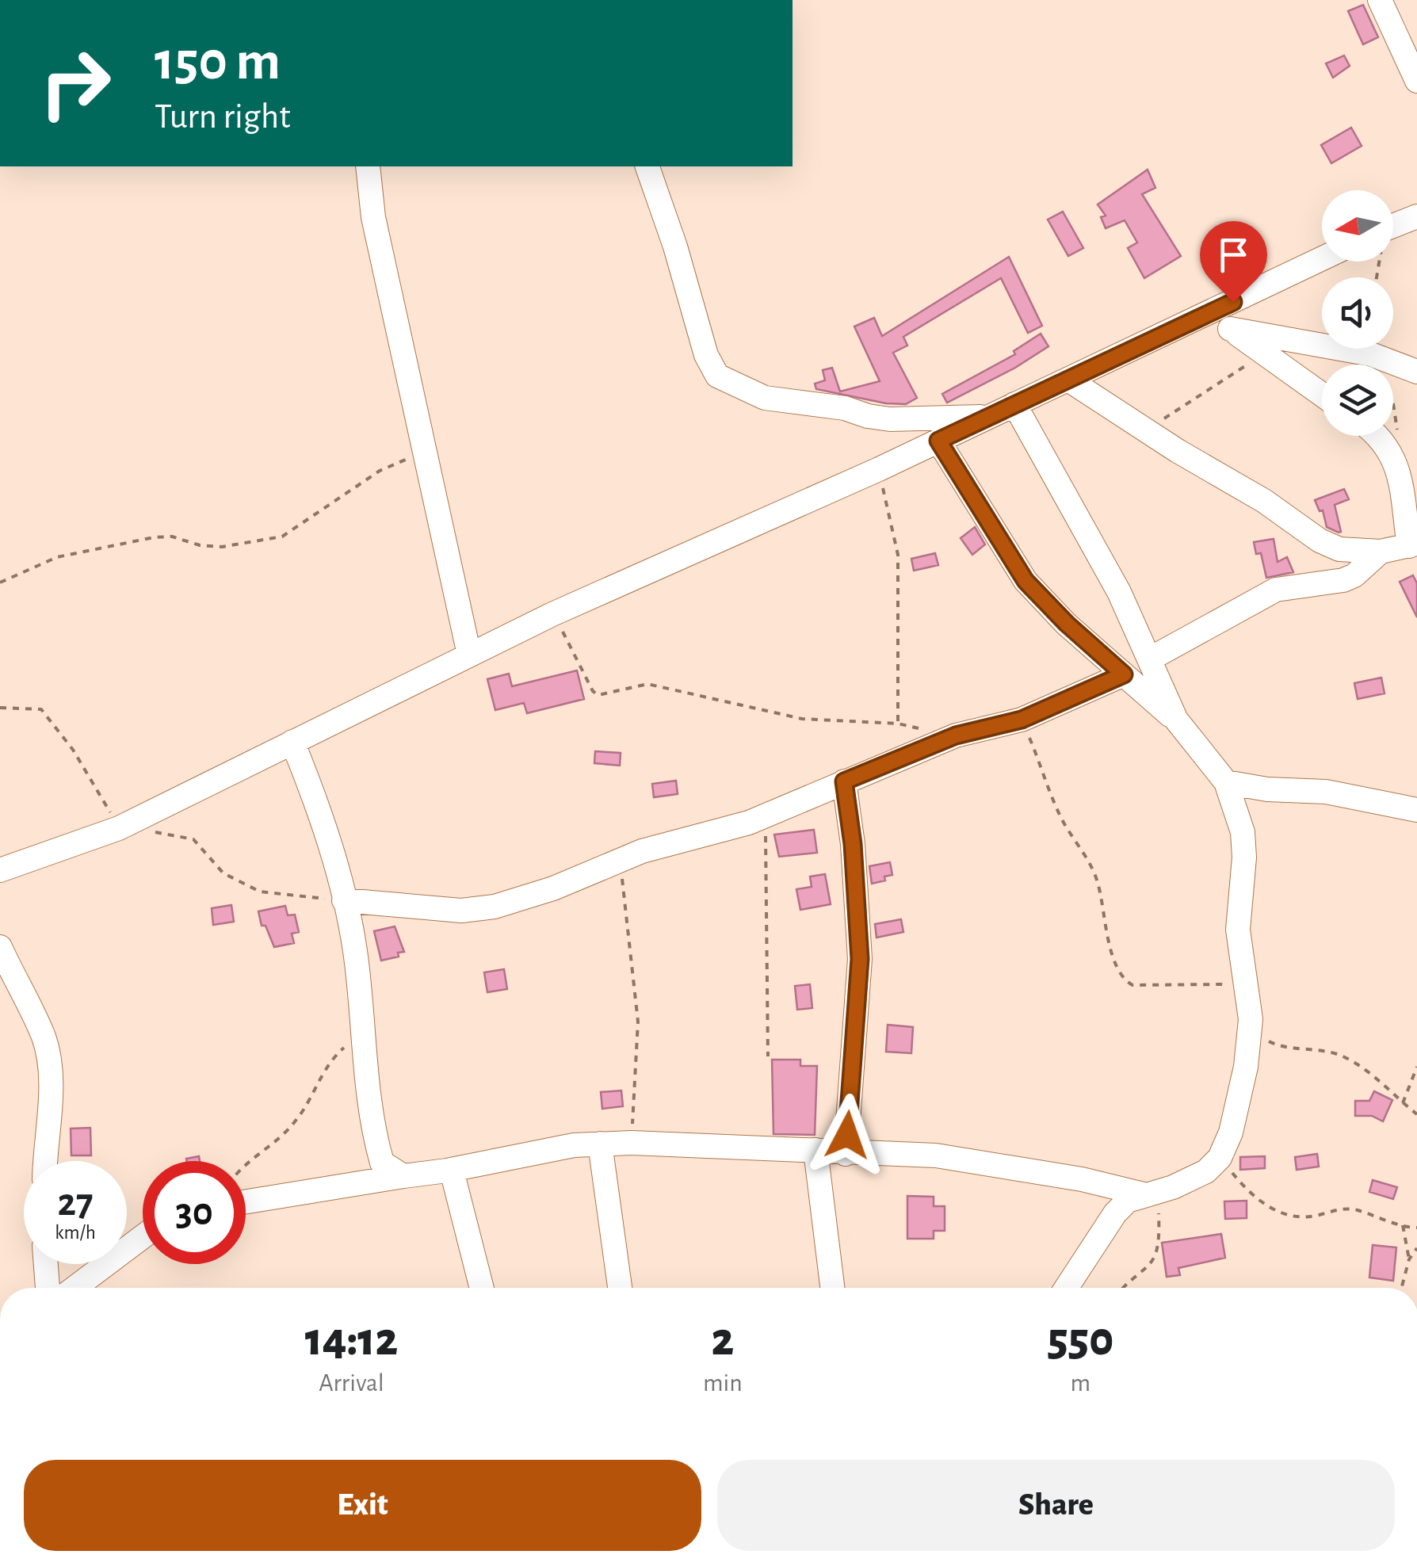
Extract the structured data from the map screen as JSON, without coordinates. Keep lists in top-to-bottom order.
{
  "north": "left",
  "page": {
    "turn": ["150 m", "Turn right"],
    "speed": "27 km/h",
    "limit": "30",
    "eta": [
      "14:12",
      "Arrival",
      "2",
      "min",
      "550",
      "m"
    ],
    "buttons": ["Exit", "Share"]
  }
}
